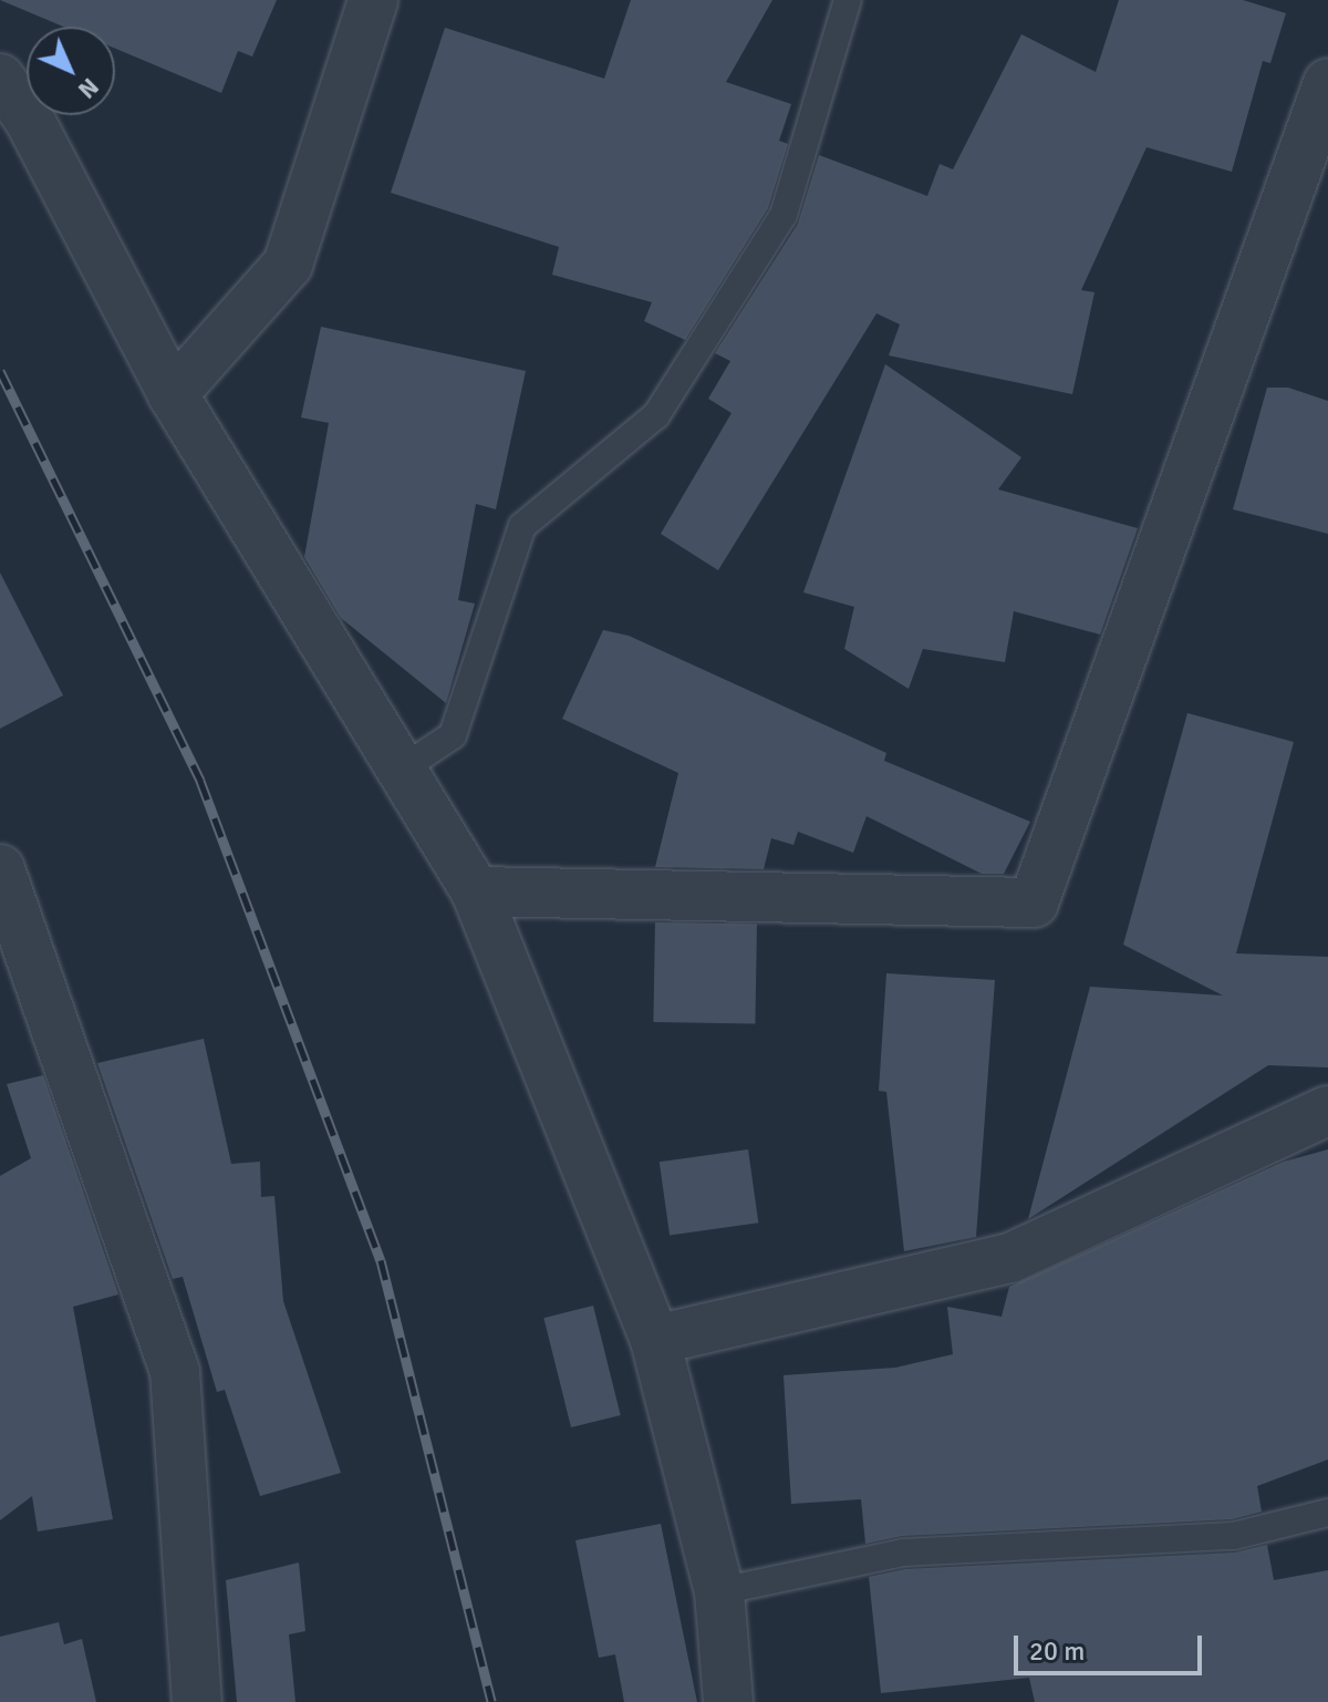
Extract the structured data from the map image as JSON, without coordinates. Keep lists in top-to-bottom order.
{
  "scale_bar": "20 m",
  "north": "bottom right"
}
